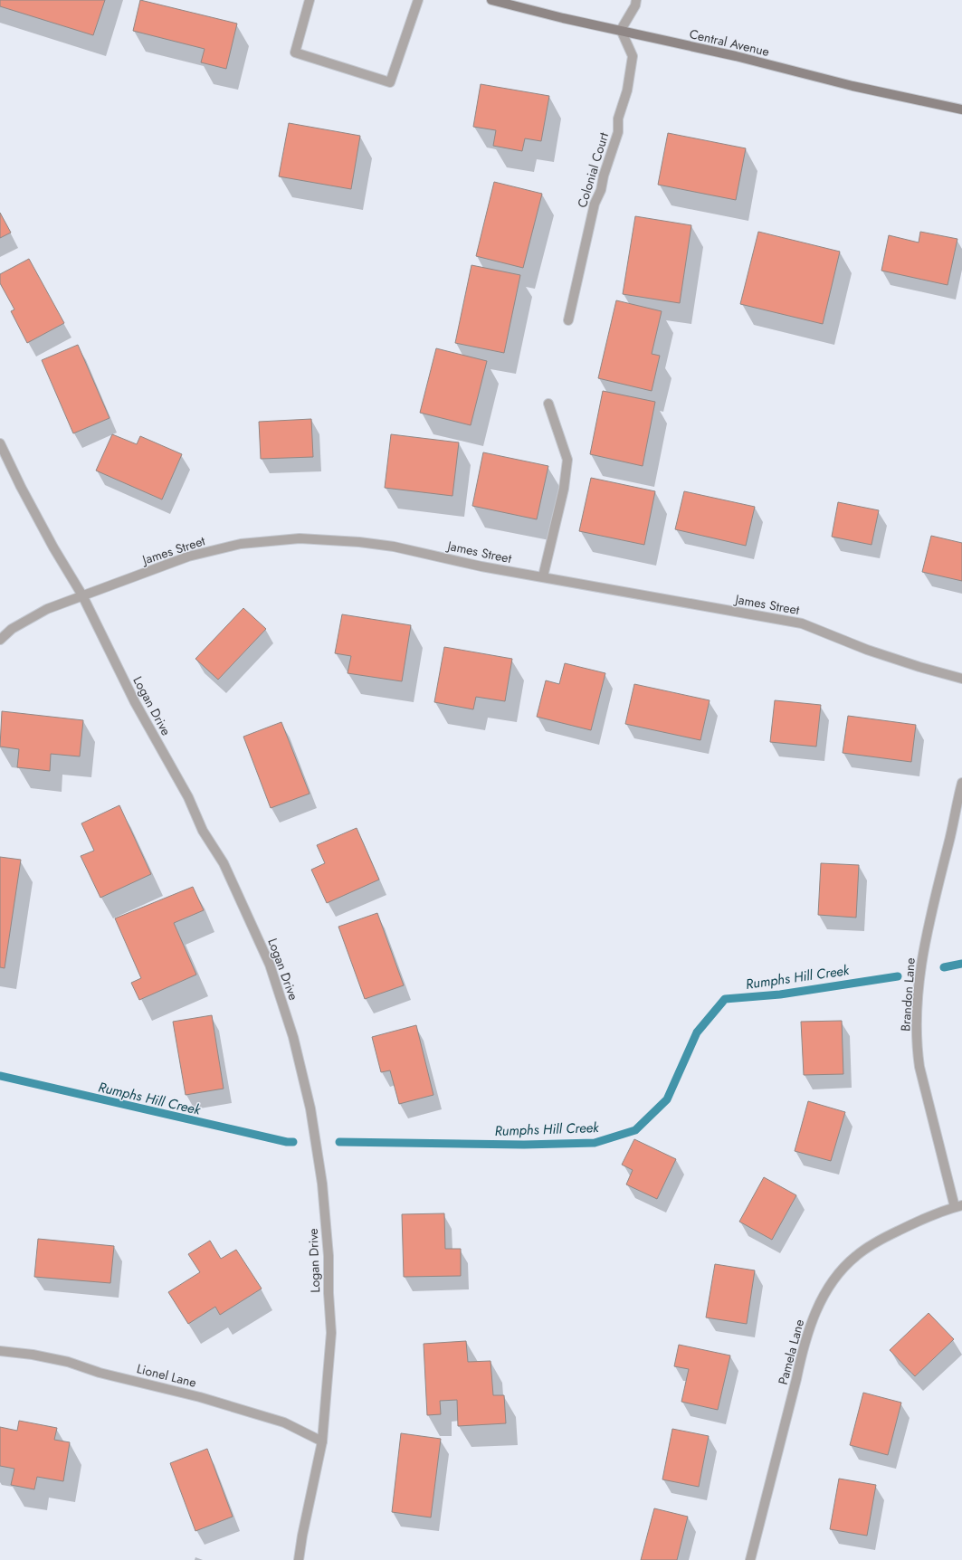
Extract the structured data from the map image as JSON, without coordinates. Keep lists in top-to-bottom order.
{
  "streets": {
    "street": [
      "Central Avenue",
      "Colonial Court",
      "James Street",
      "Logan Drive",
      "Brandon Lane",
      "Pamela Lane",
      "Lionel Lane"
    ]
  },
  "crossings": [
    ["Central Avenue", "Colonial Court"],
    ["James Street", "Logan Drive"],
    ["Logan Drive", "Lionel Lane"],
    ["Brandon Lane", "Pamela Lane"]
  ],
  "water": ["Rumphs Hill Creek"]
}
